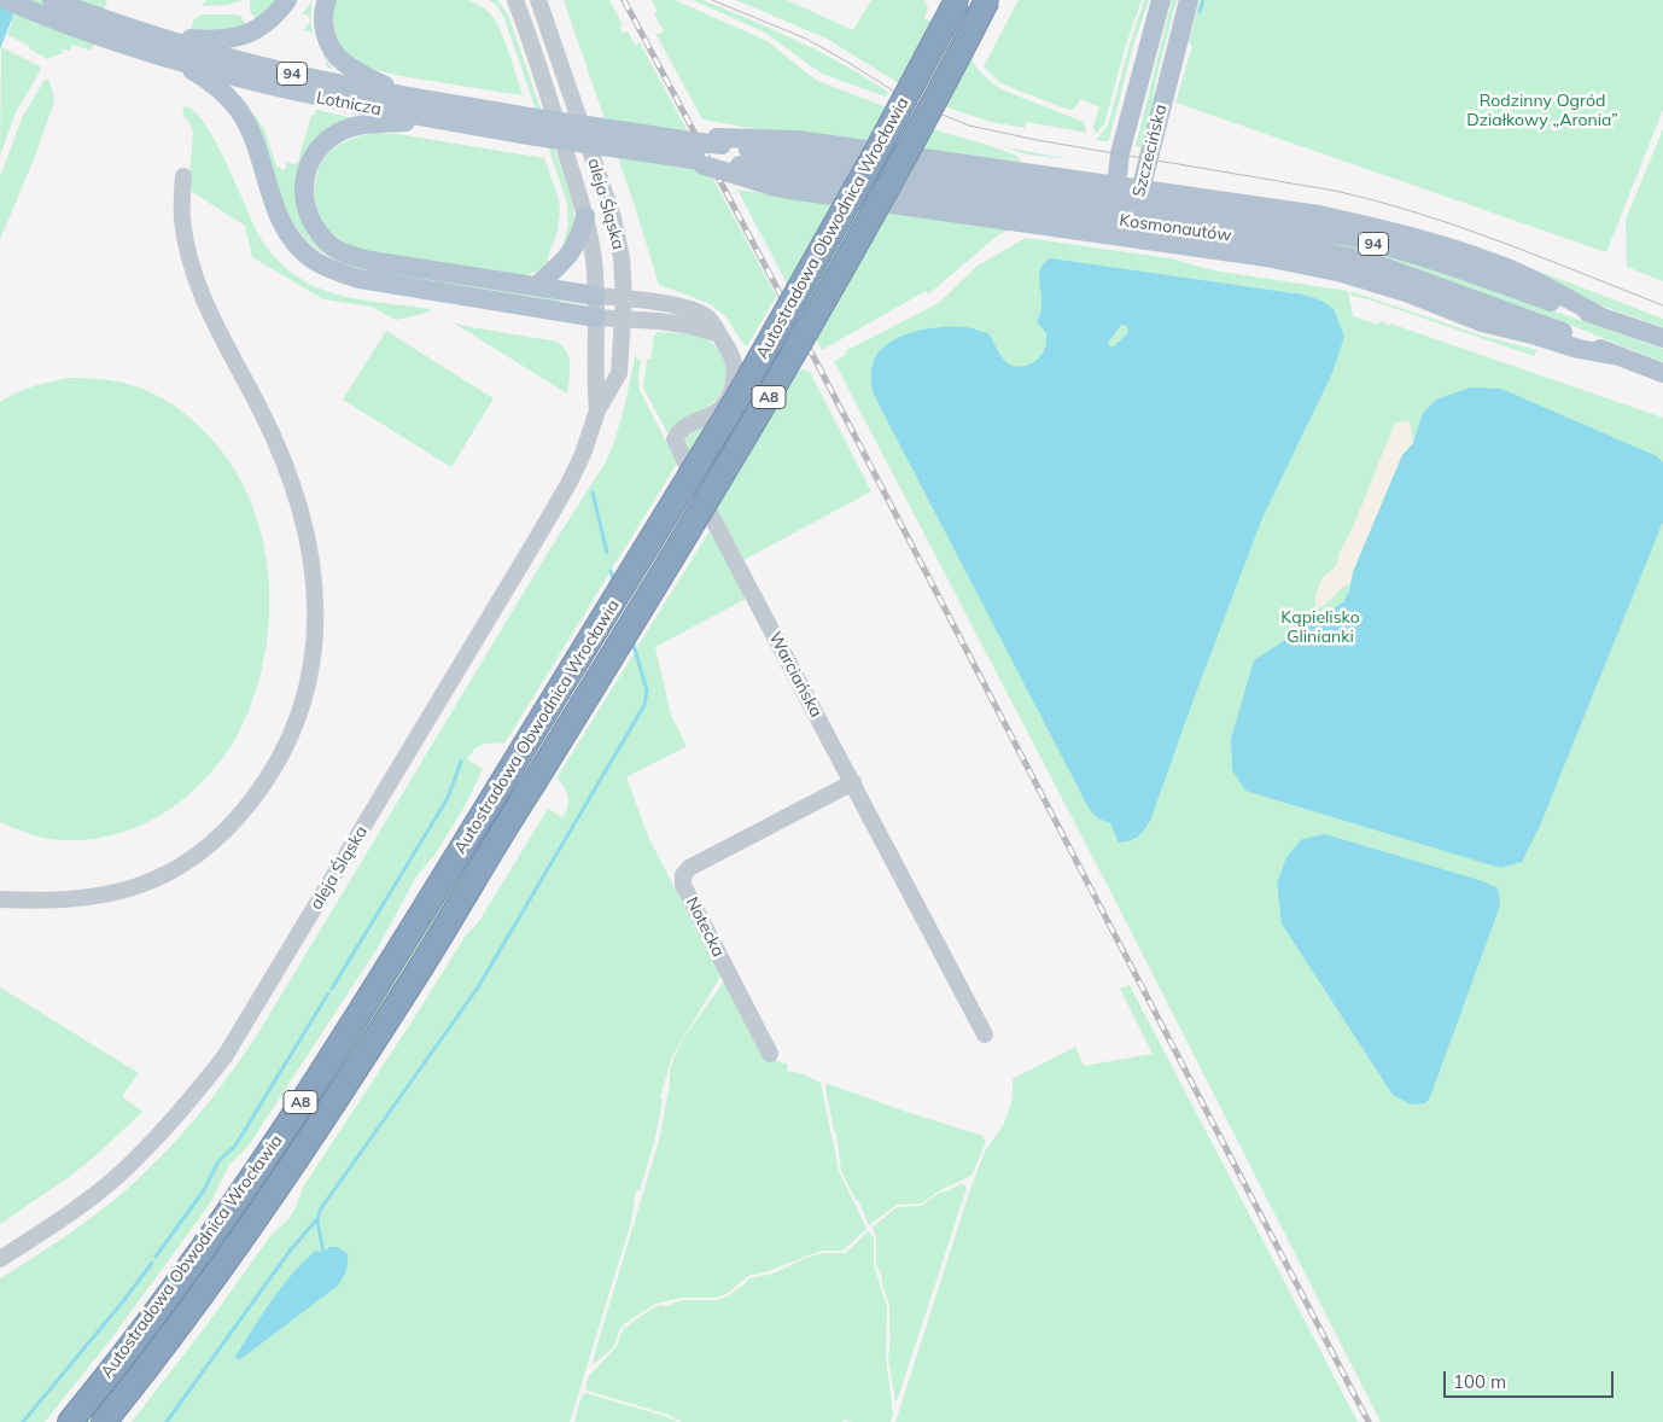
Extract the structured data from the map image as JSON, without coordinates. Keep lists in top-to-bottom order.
{
  "streets": {
    "highway": ["Autostradowa Obwodnica Wrocławia", "A8"],
    "main road": [
      "94",
      "Lotnicza",
      "Szczecińska",
      "Kosmonautów"
    ],
    "street": ["aleja Śląska", "Warciańska", "Notecka"]
  },
  "crossings": [
    ["Lotnicza", "Kosmonautów"],
    ["aleja Śląska", "Warciańska"],
    ["Warciańska", "Notecka"]
  ],
  "parks": ["Rodzinny Ogród Działkowy „Aronia”", "Kąpielisko Glinianki"],
  "scale_bar": "100 m"
}
